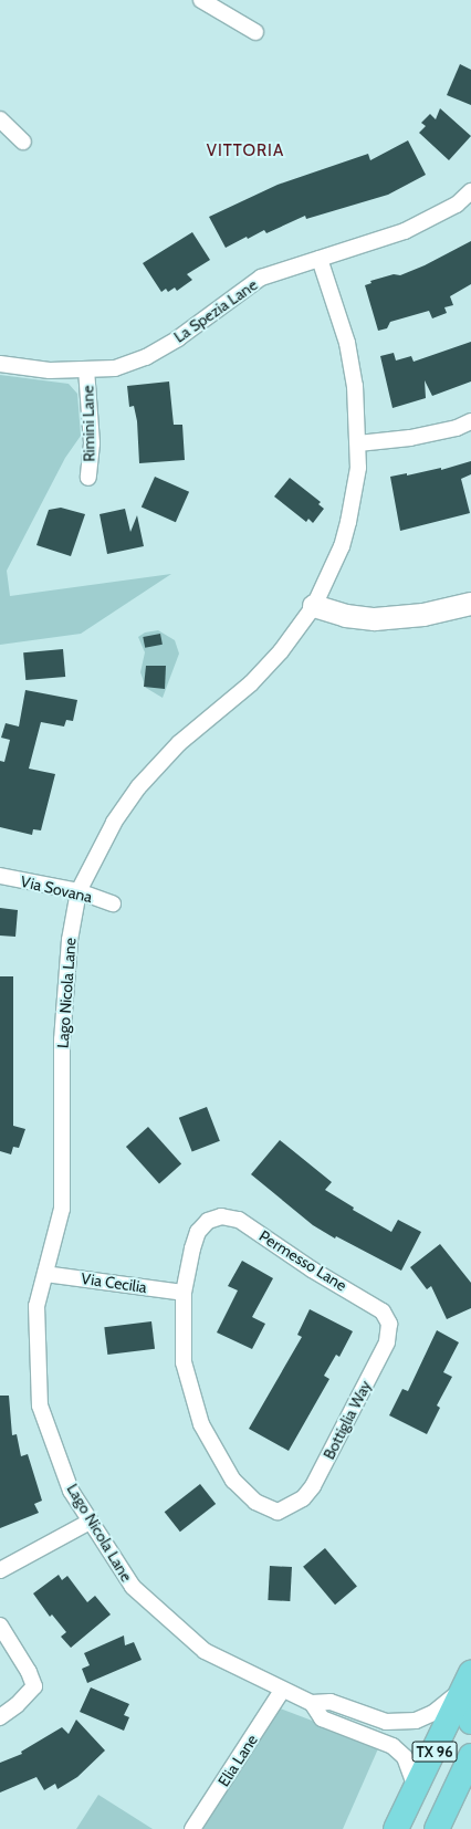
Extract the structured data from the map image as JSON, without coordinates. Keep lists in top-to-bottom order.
{
  "streets": {
    "main road": ["TX 96"],
    "street": [
      "La Spezia Lane",
      "Rimini Lane",
      "Via Sovana",
      "Lago Nicola Lane",
      "Permesso Lane",
      "Via Cecilia",
      "Bottiglia Way",
      "Elia Lane"
    ]
  },
  "crossings": [
    ["La Spezia Lane", "Rimini Lane"],
    ["La Spezia Lane", "Lago Nicola Lane"],
    ["Via Sovana", "Lago Nicola Lane"],
    ["Lago Nicola Lane", "Via Cecilia"],
    ["Lago Nicola Lane", "TX 96"],
    ["Lago Nicola Lane", "Elia Lane"],
    ["Permesso Lane", "Via Cecilia"],
    ["Permesso Lane", "Bottiglia Way"],
    ["Via Cecilia", "Bottiglia Way"]
  ],
  "districts": ["VITTORIA"]
}
